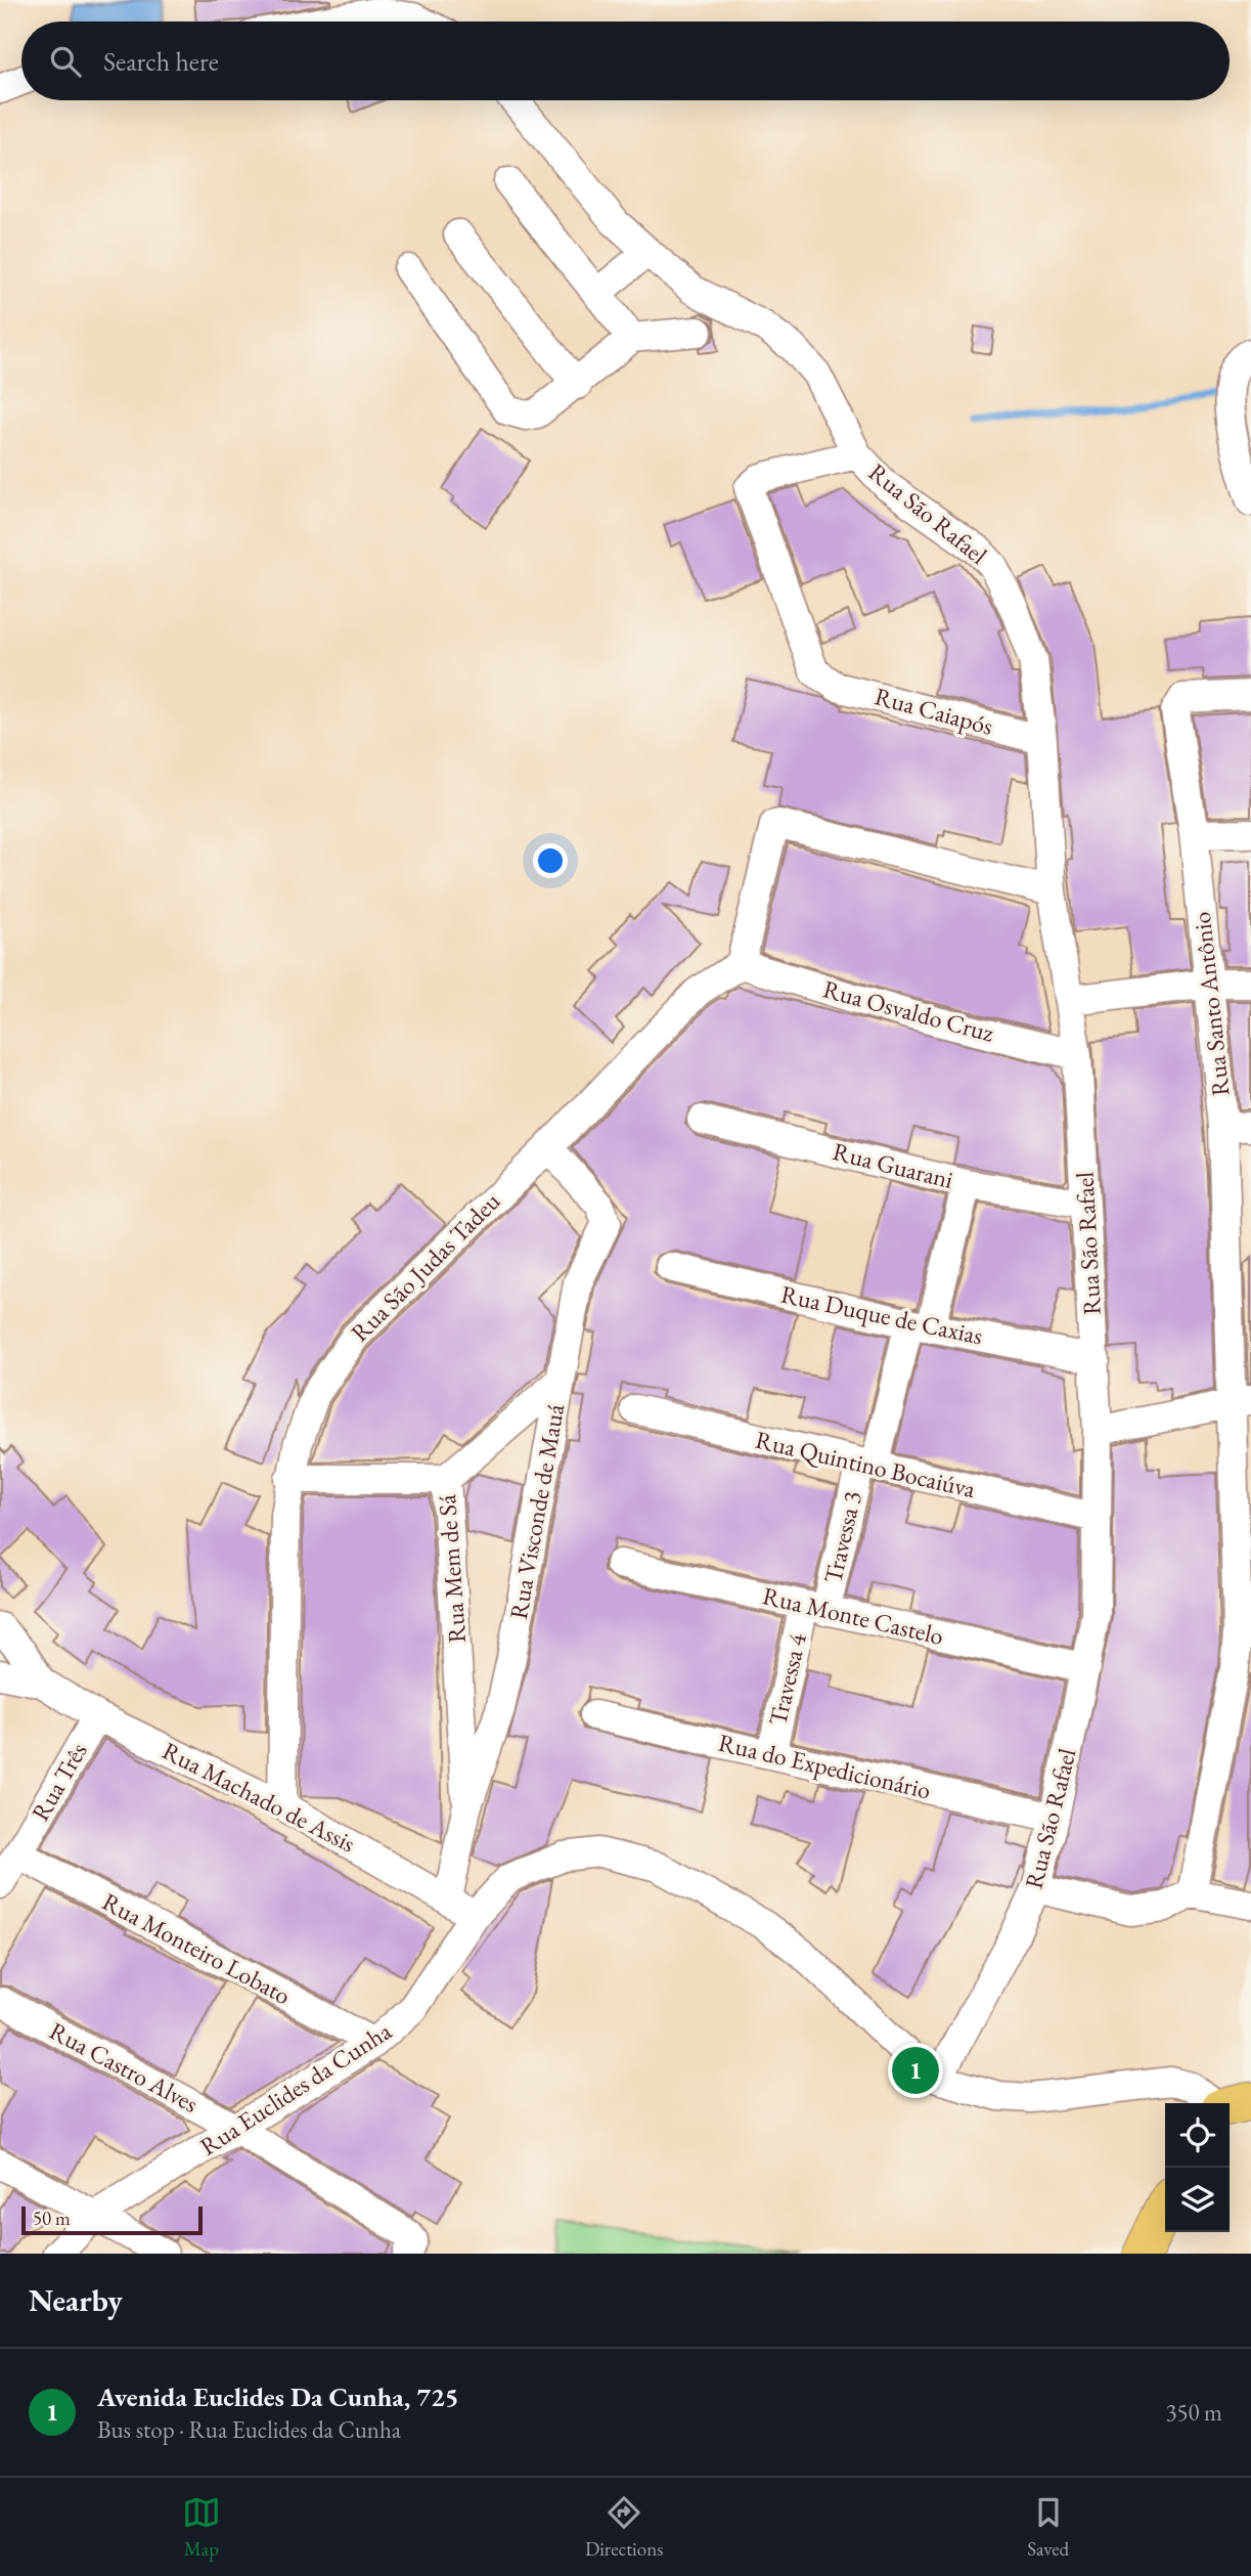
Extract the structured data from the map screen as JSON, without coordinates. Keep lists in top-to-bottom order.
{
  "streets": {
    "street": [
      "Rua São Rafael",
      "Rua Caiapós",
      "Rua Santo Antônio",
      "Rua Osvaldo Cruz",
      "Rua Guarani",
      "Rua São Judas Tadeu",
      "Rua Duque de Caxias",
      "Rua Quintino Bocaiúva",
      "Rua Visconde de Mauá",
      "Travessa 3",
      "Rua Mem de Sá",
      "Rua Monte Castelo",
      "Travessa 4",
      "Rua do Expedicionário",
      "Rua Três",
      "Rua Machado de Assis",
      "Rua Monteiro Lobato",
      "Rua Castro Alves",
      "Rua Euclides da Cunha"
    ]
  },
  "crossings": [
    ["Rua São Rafael", "Rua Caiapós"],
    ["Rua São Rafael", "Rua Osvaldo Cruz"],
    ["Rua São Rafael", "Rua Guarani"],
    ["Rua São Rafael", "Rua Duque de Caxias"],
    ["Rua São Rafael", "Rua Quintino Bocaiúva"],
    ["Rua São Rafael", "Rua Monte Castelo"],
    ["Rua São Rafael", "Rua do Expedicionário"],
    ["Rua São Rafael", "Rua Euclides da Cunha"],
    ["Rua Osvaldo Cruz", "Rua São Judas Tadeu"],
    ["Rua Guarani", "Travessa 3"],
    ["Rua São Judas Tadeu", "Rua Visconde de Mauá"],
    ["Rua São Judas Tadeu", "Rua Machado de Assis"],
    ["Rua Duque de Caxias", "Travessa 3"],
    ["Rua Quintino Bocaiúva", "Travessa 3"],
    ["Rua Visconde de Mauá", "Rua Mem de Sá"],
    ["Rua Visconde de Mauá", "Rua Machado de Assis"],
    ["Travessa 3", "Rua Monte Castelo"],
    ["Travessa 3", "Travessa 4"],
    ["Rua Monte Castelo", "Travessa 4"],
    ["Travessa 4", "Rua do Expedicionário"],
    ["Rua Três", "Rua Machado de Assis"],
    ["Rua Três", "Rua Monteiro Lobato"],
    ["Rua Machado de Assis", "Rua Euclides da Cunha"],
    ["Rua Monteiro Lobato", "Rua Euclides da Cunha"],
    ["Rua Castro Alves", "Rua Euclides da Cunha"]
  ],
  "scale_bar": "50 m",
  "page": {
    "search": "Search here",
    "pins": "1",
    "scale": "50 m",
    "heading": "Nearby",
    "list": [
      {
        "mark": "1",
        "name": "Avenida Euclides Da Cunha, 725",
        "note": "Bus stop · Rua Euclides da Cunha",
        "value": "350 m"
      }
    ],
    "nav": ["Map", "Directions", "Saved"]
  }
}
